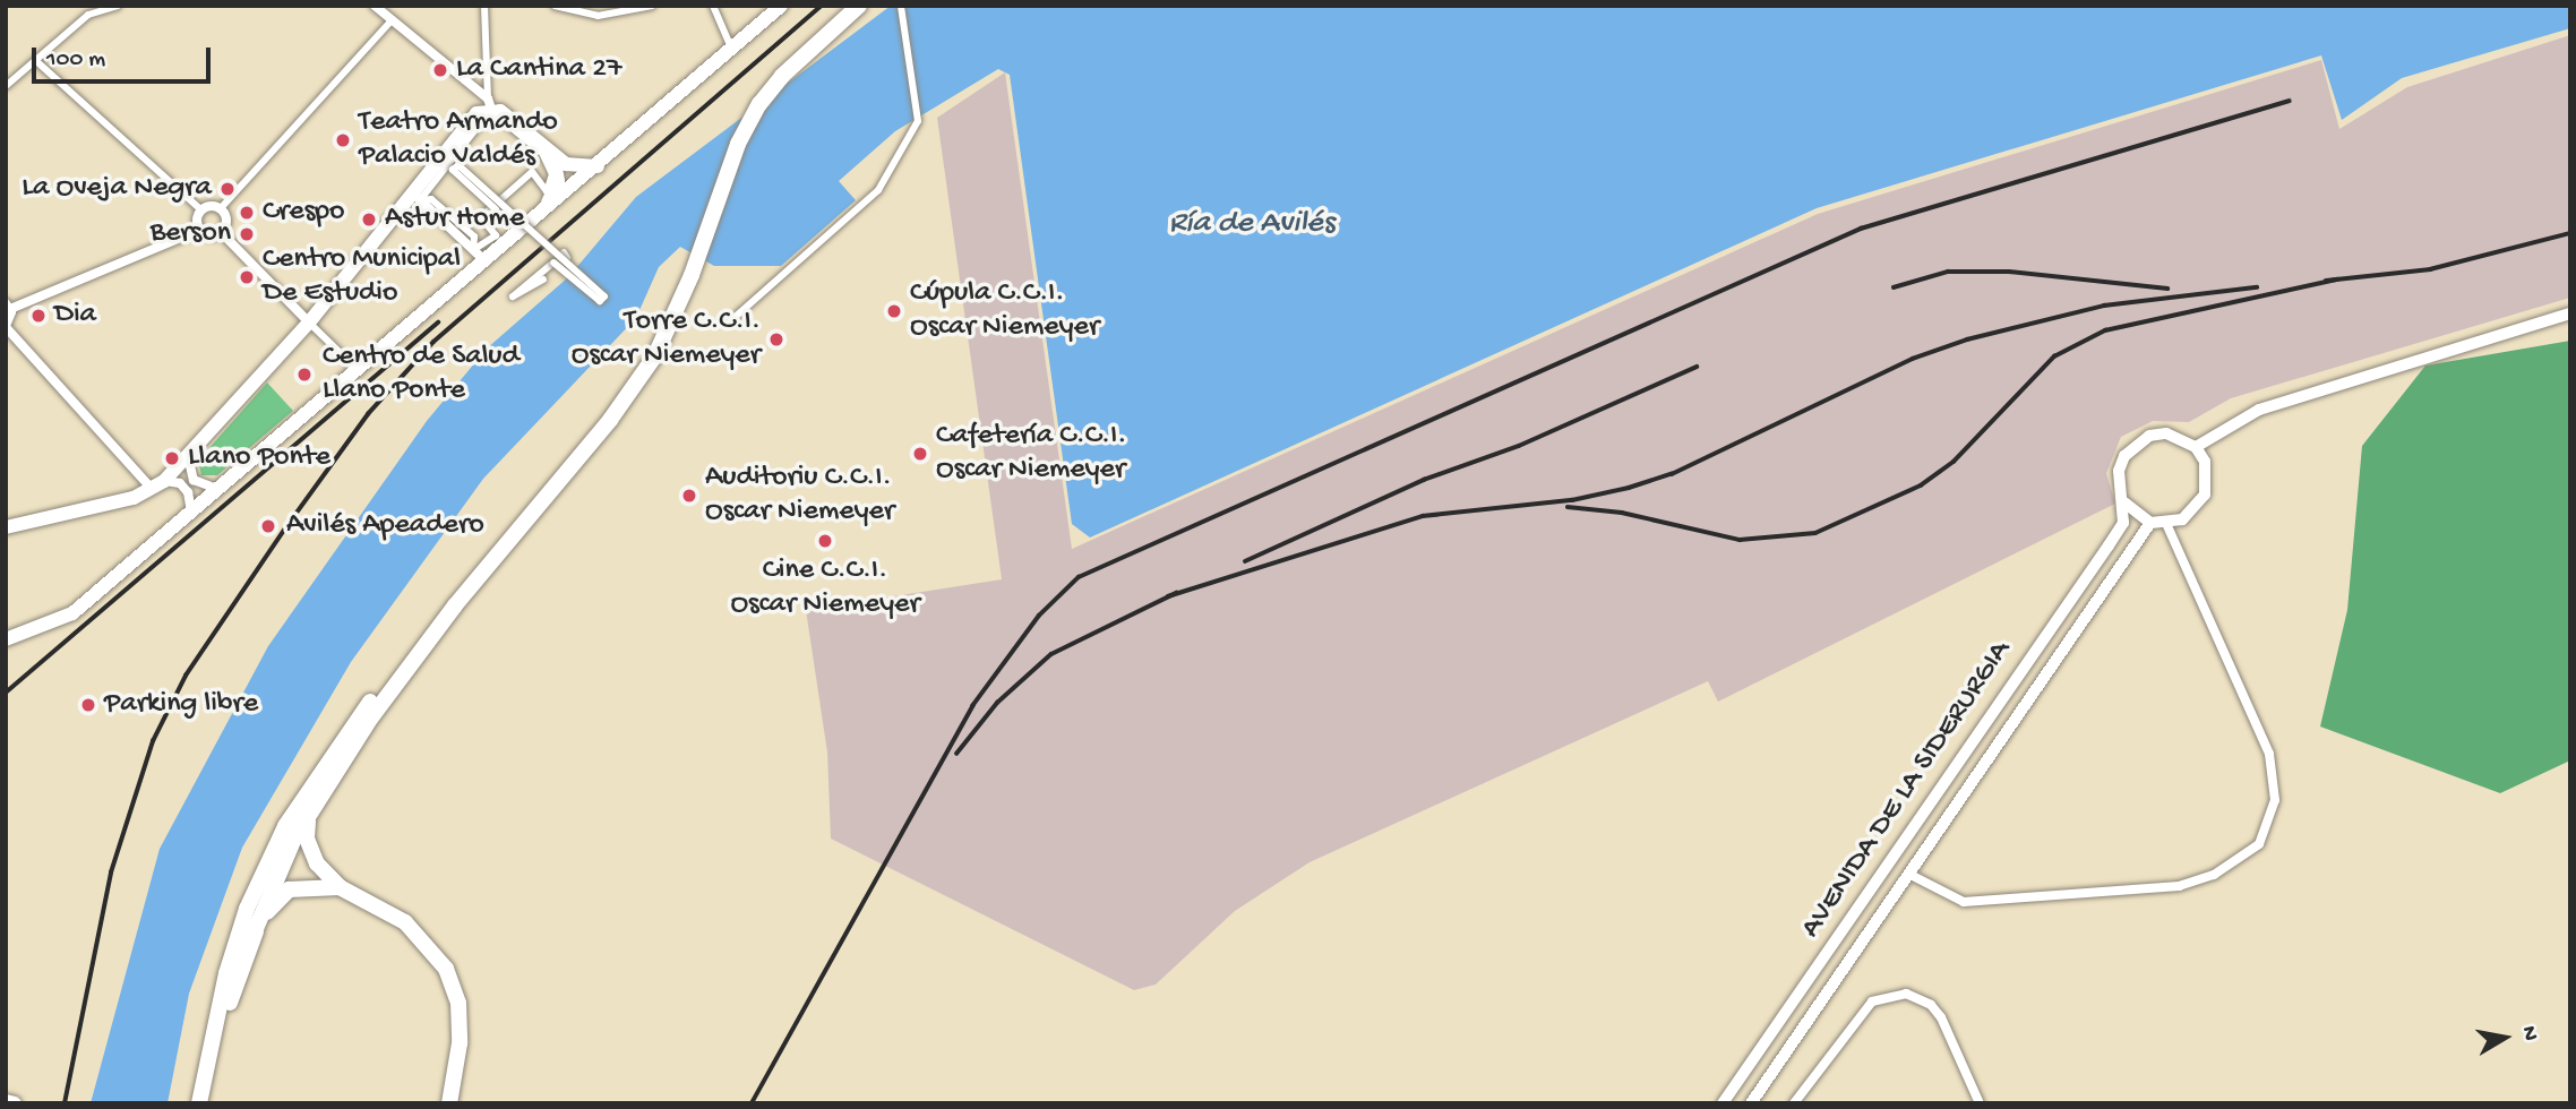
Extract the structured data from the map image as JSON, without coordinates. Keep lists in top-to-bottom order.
{
  "streets": {
    "street": ["AVENIDA DE LA SIDERURGIA"]
  },
  "water": ["Ría de Avilés"],
  "places": [
    "La Cantina 27",
    "Teatro Armando Palacio Valdés",
    "La Oveja Negra",
    "Crespo",
    "Astur Home",
    "Berson",
    "Centro Municipal De Estudio",
    "Cúpula C.C.I. Oscar Niemeyer",
    "Dia",
    "Torre C.C.I. Oscar Niemeyer",
    "Centro de Salud Llano Ponte",
    "Cafetería C.C.I. Oscar Niemeyer",
    "Llano Ponte",
    "Auditoriu C.C.I. Oscar Niemeyer",
    "Avilés Apeadero",
    "Cine C.C.I. Oscar Niemeyer",
    "Parking libre"
  ],
  "scale_bar": "100 m",
  "north": "right"
}
